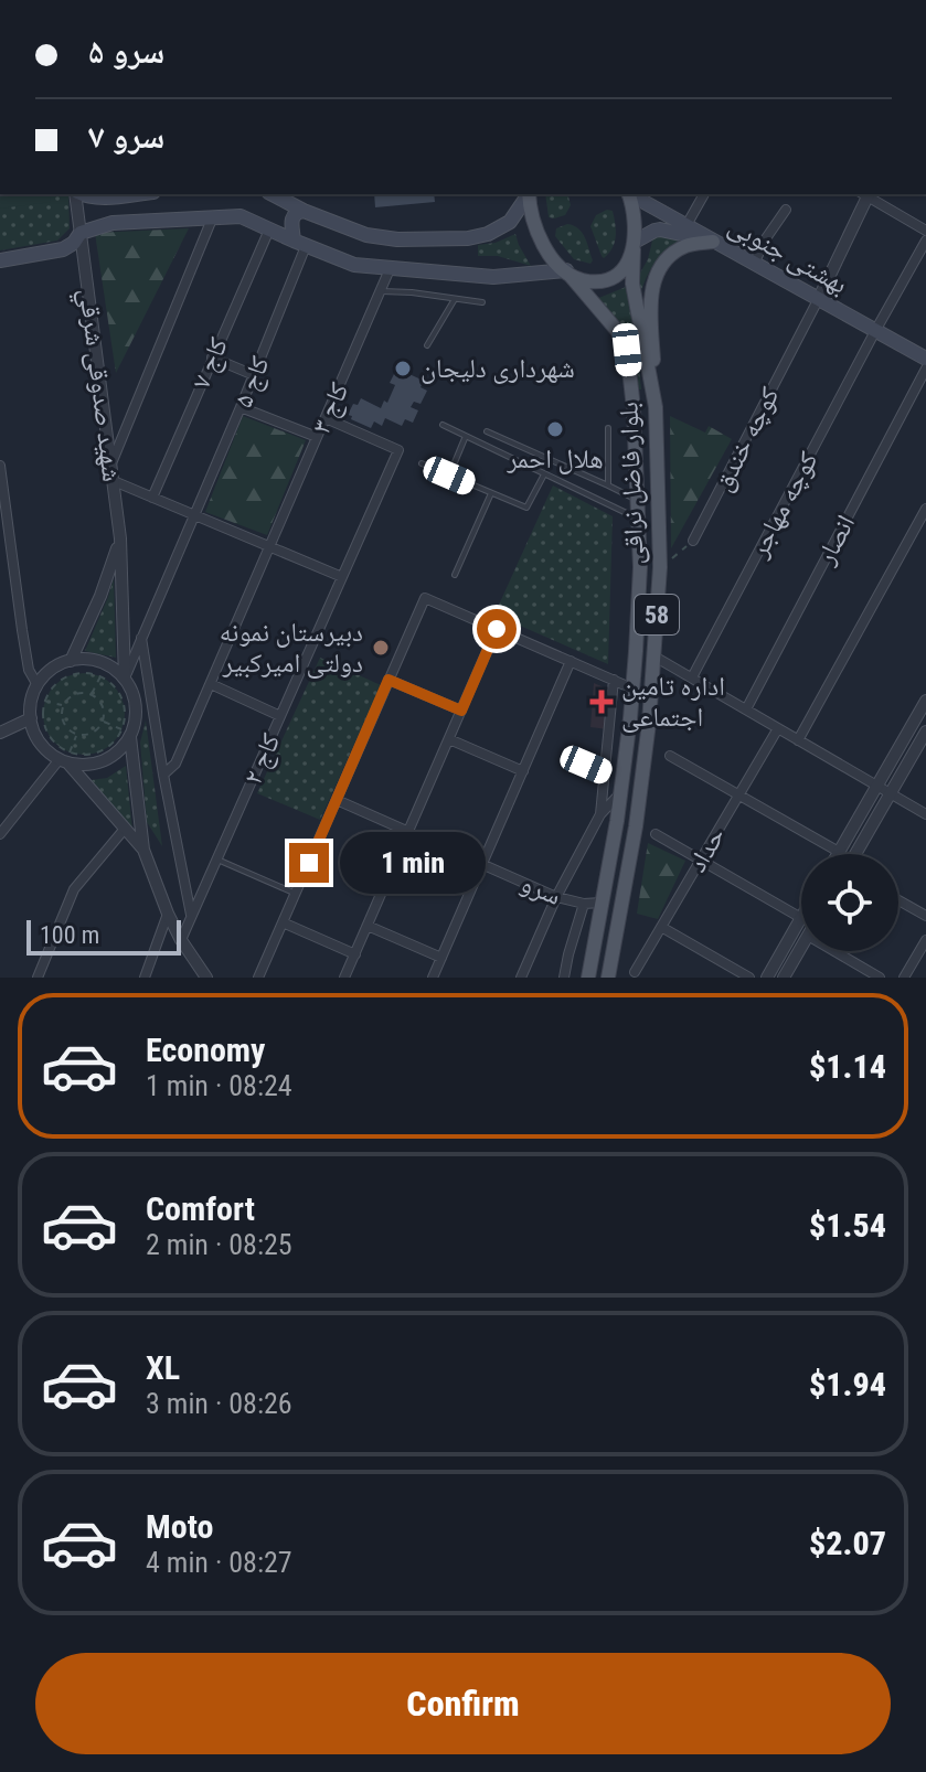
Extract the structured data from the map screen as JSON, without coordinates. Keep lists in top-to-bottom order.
{
  "streets": {
    "main road": ["بهشتی جنوبی", "بلوار فاضل نراقی", "58"],
    "street": [
      "کاج ۷",
      "کاج ۵",
      "شهید صدوقی شرقي",
      "کاج ۳",
      "کوچه خندق",
      "کوچه مهاجر",
      "انصار",
      "کاج ۲",
      "حداد",
      "سرو"
    ]
  },
  "crossings": [
    ["بهشتی جنوبی", "کوچه خندق"],
    ["بهشتی جنوبی", "کوچه مهاجر"],
    ["کاج ۵", "شهید صدوقی شرقي"],
    ["کاج ۳", "کاج ۲"],
    ["بلوار فاضل نراقی", "سرو"]
  ],
  "places": {
    "other": ["شهرداری دلیجان", "هلال احمر", "دبیرستان نمونه دولتی امیرکبیر"],
    "health": ["اداره تامین اجتماعی"]
  },
  "scale_bar": "100 m",
  "page": {
    "banner": ["سرو ۵", "سرو ۷"],
    "bubble": "1 min",
    "scale": "100 m",
    "list": [
      {
        "name": "Economy",
        "note": "1 min · 08:24",
        "value": "$1.14"
      },
      {
        "name": "Comfort",
        "note": "2 min · 08:25",
        "value": "$1.54"
      },
      {
        "name": "XL",
        "note": "3 min · 08:26",
        "value": "$1.94"
      },
      {
        "name": "Moto",
        "note": "4 min · 08:27",
        "value": "$2.07"
      }
    ],
    "buttons": "Confirm"
  }
}
